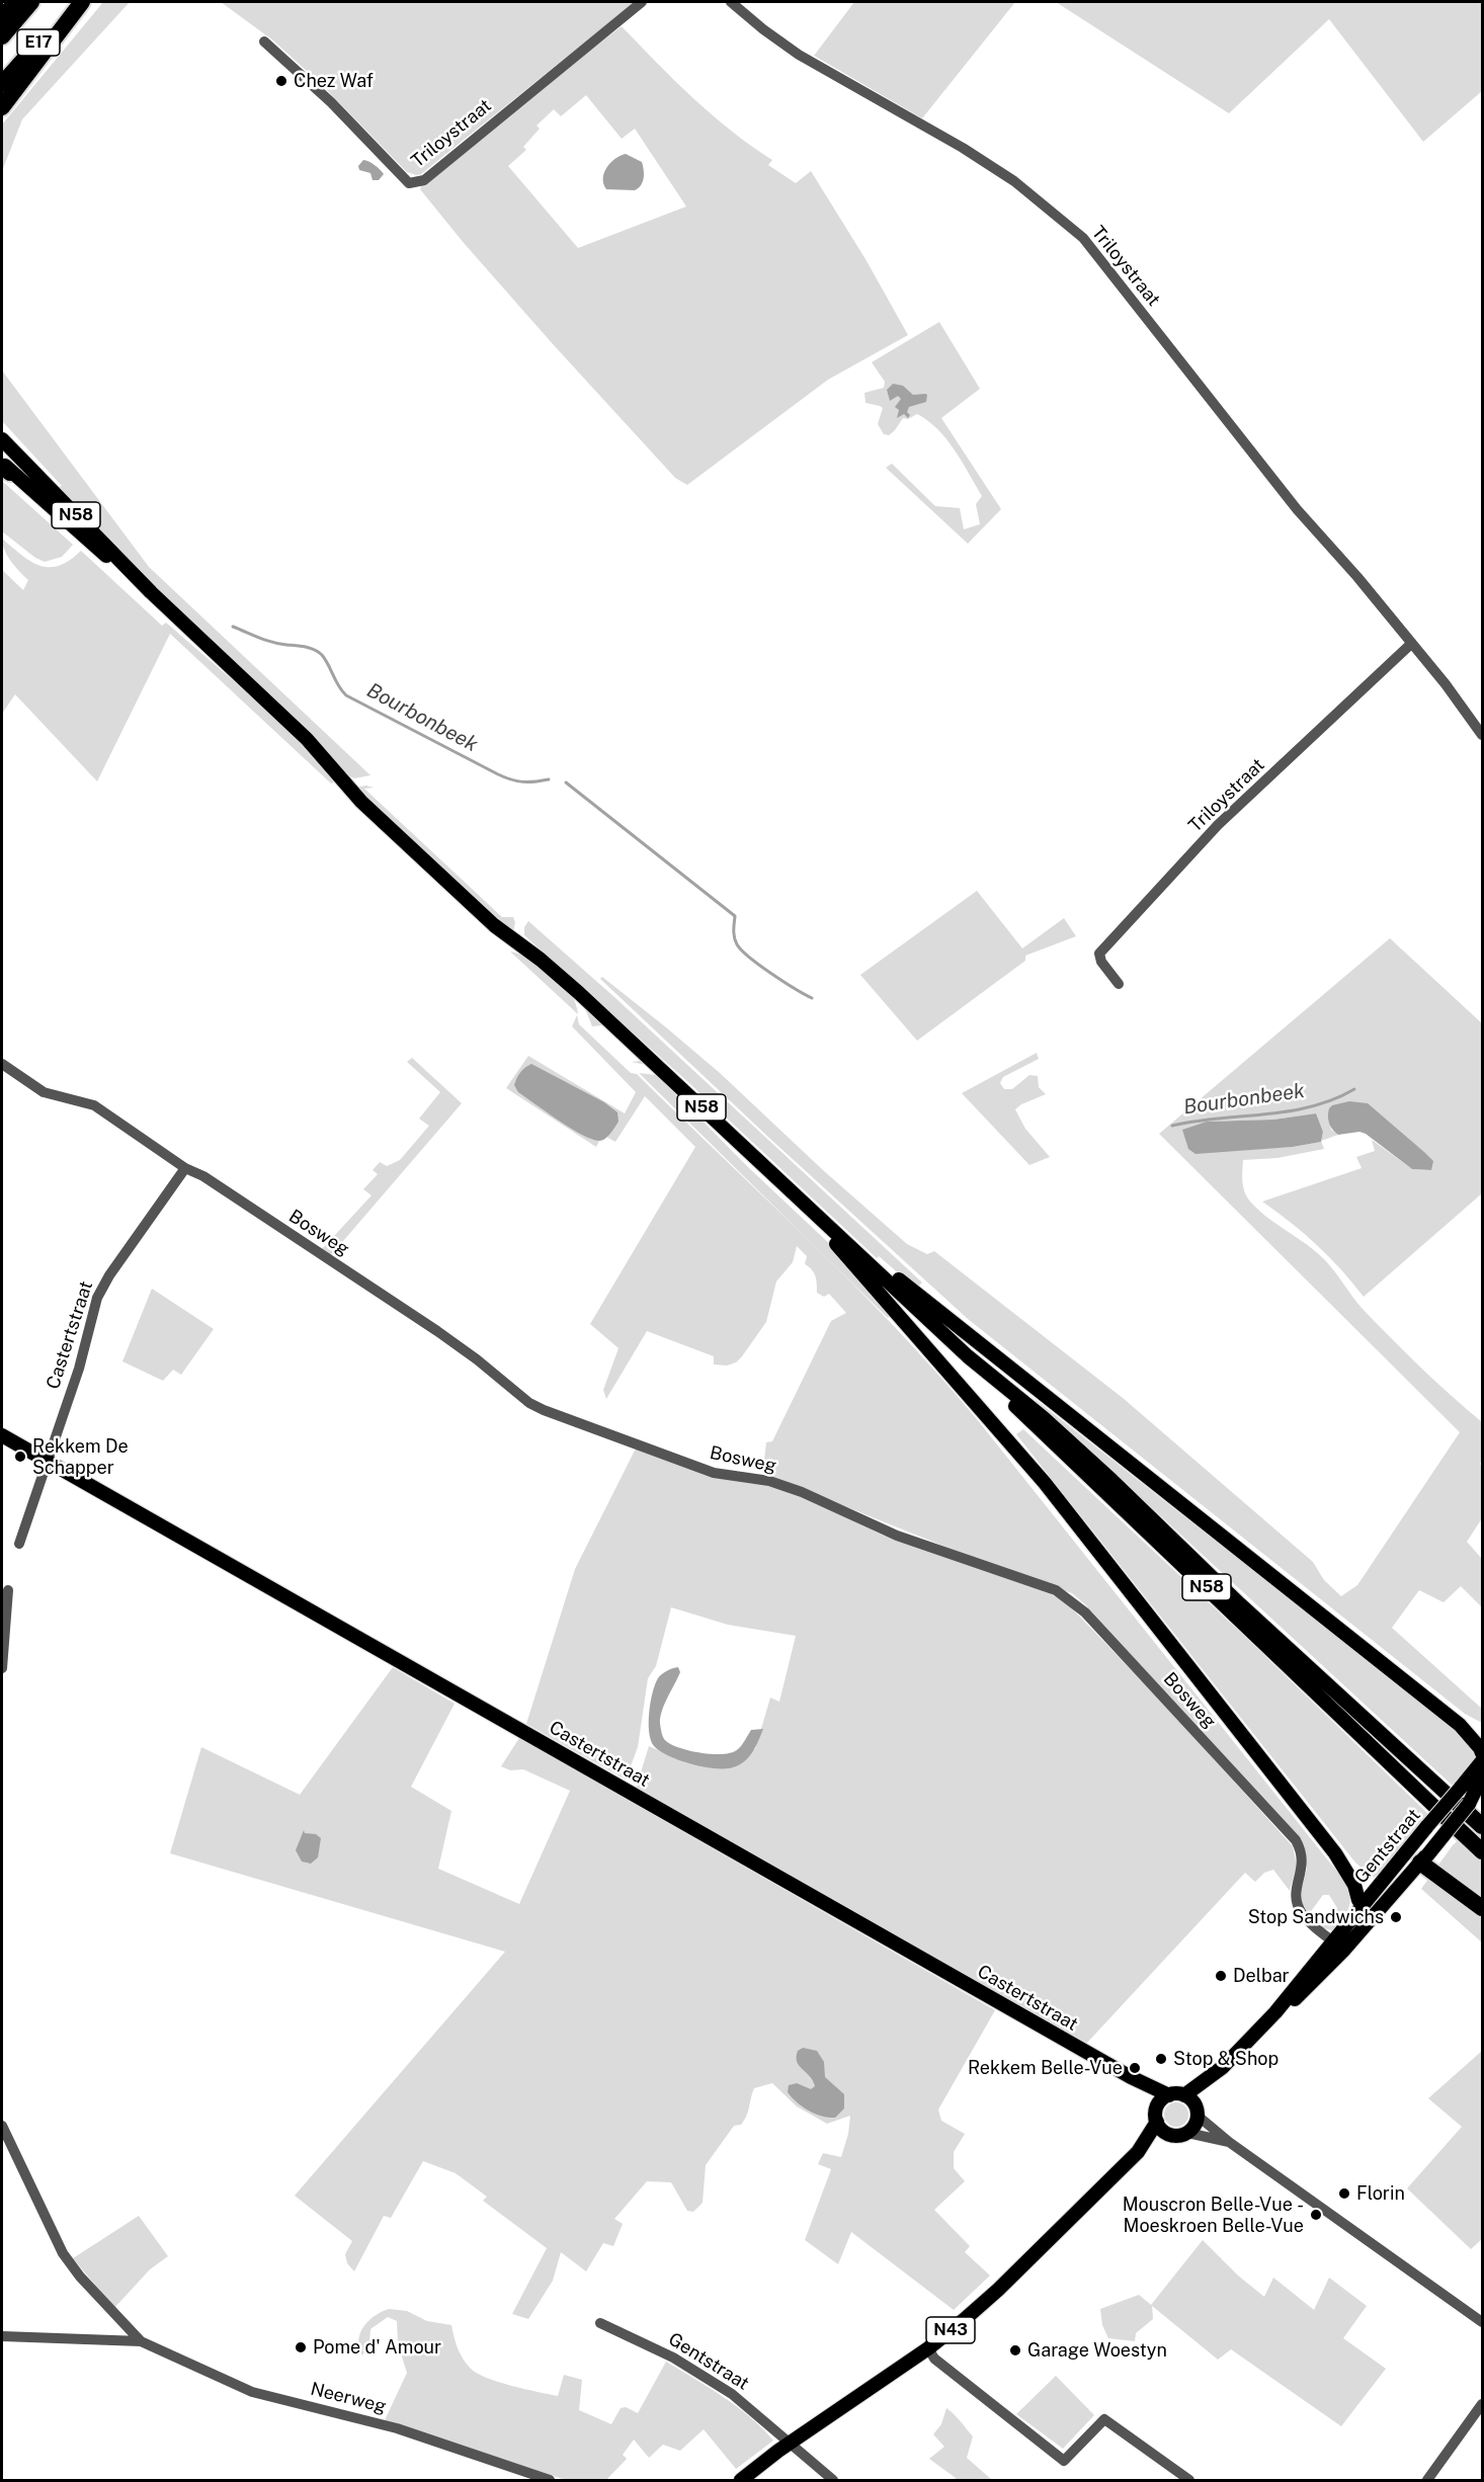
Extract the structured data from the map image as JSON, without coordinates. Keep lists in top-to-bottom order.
{
  "streets": {
    "highway": ["E17", "N58"],
    "main road": ["Castertstraat", "Gentstraat", "N43"],
    "street": ["Triloystraat", "Bosweg", "Neerweg"]
  },
  "crossings": [
    ["N58", "Gentstraat"],
    ["Bosweg", "Castertstraat"],
    ["Bosweg", "Gentstraat"],
    ["Castertstraat", "N43"],
    ["Gentstraat", "N43"]
  ],
  "water": ["Bourbonbeek"],
  "places": [
    "Chez Waf",
    "Rekkem De Schapper",
    "Stop Sandwichs",
    "Delbar",
    "Stop & Shop",
    "Rekkem Belle-Vue",
    "Florin",
    "Mouscron Belle-Vue - Moeskroen Belle-Vue",
    "Pome d' Amour",
    "Garage Woestyn"
  ]
}
